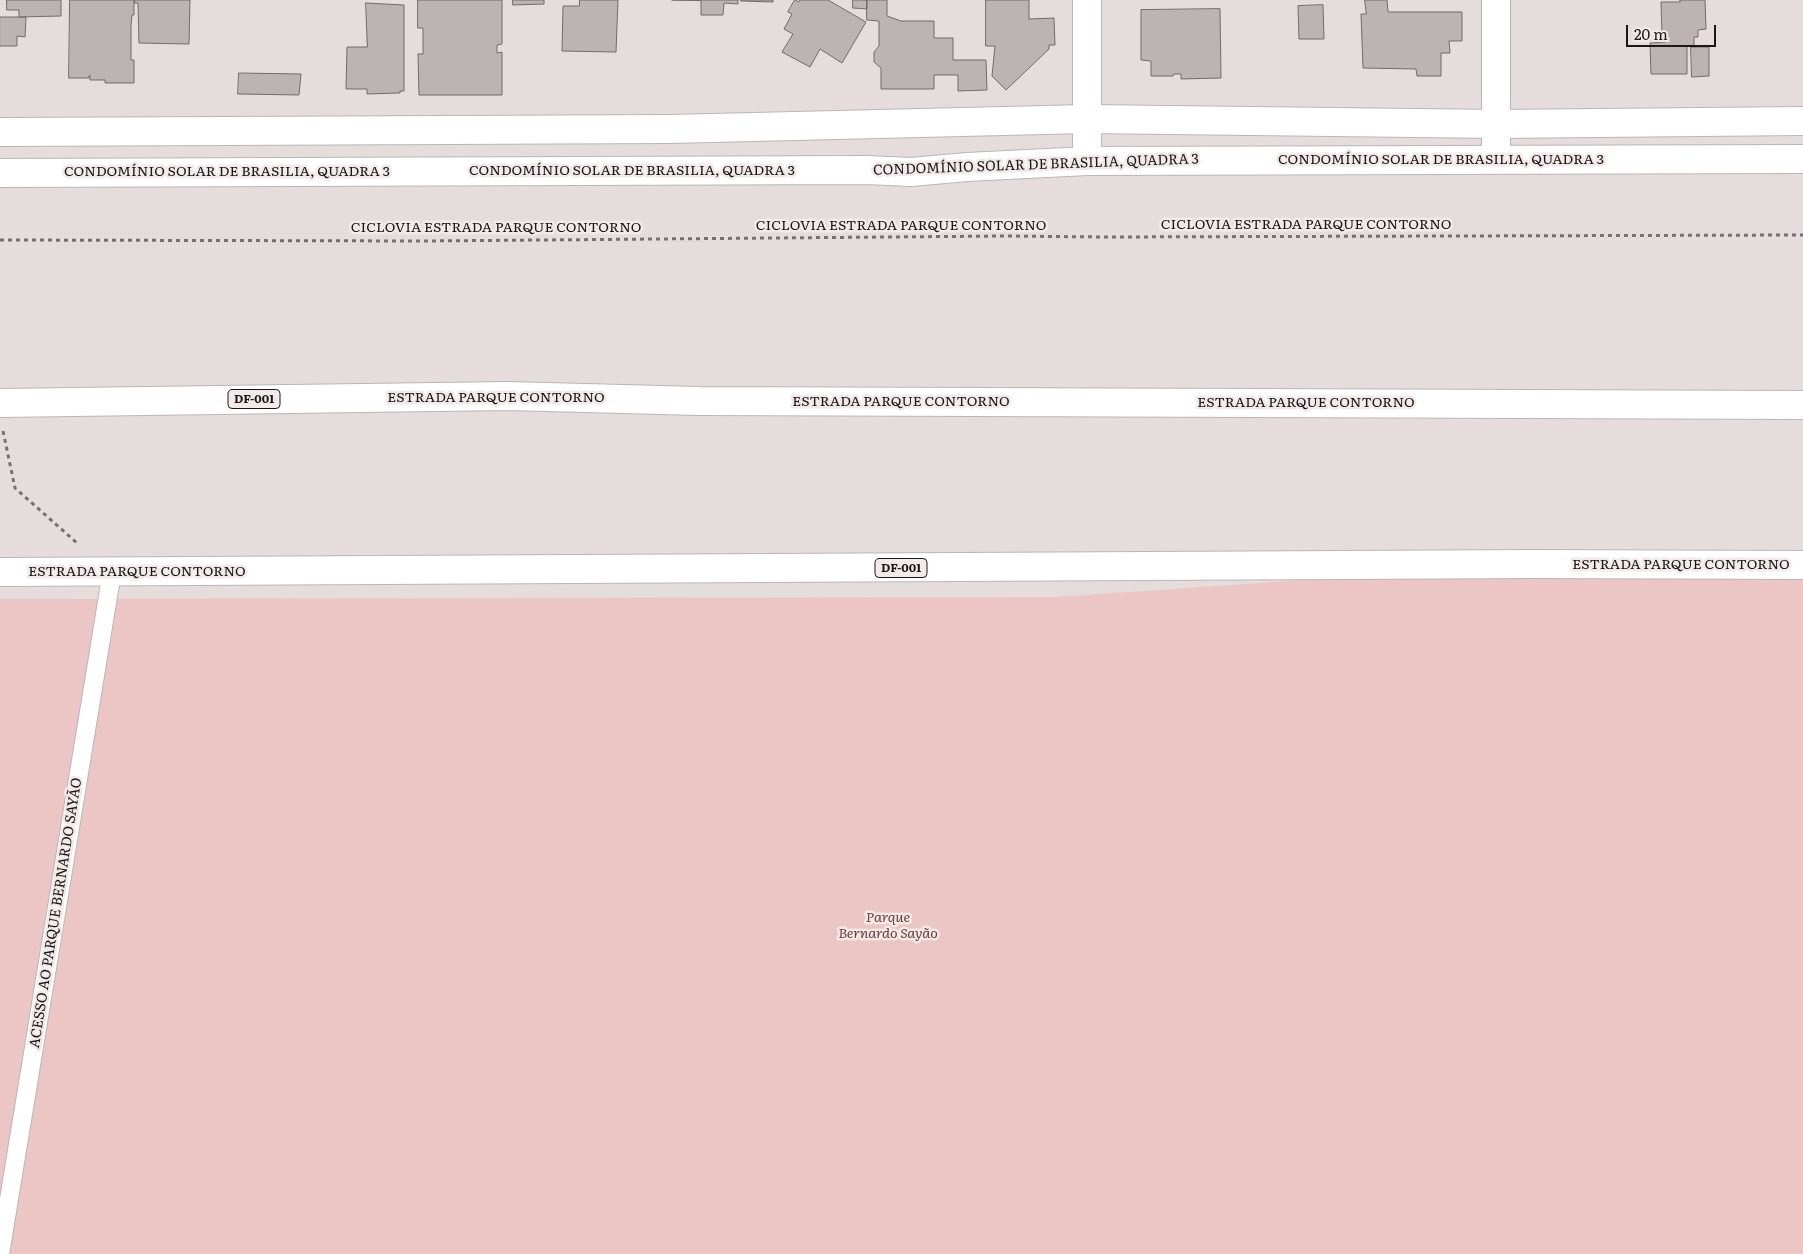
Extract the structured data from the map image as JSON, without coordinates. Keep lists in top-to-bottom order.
{
  "streets": {
    "street": ["CONDOMÍNIO SOLAR DE BRASILIA, QUADRA 3", "ESTRADA PARQUE CONTORNO", "DF-001"],
    "lane": ["ACESSO AO PARQUE BERNARDO SAYÃO"],
    "path": ["CICLOVIA ESTRADA PARQUE CONTORNO"]
  },
  "crossings": [
    ["ESTRADA PARQUE CONTORNO", "ACESSO AO PARQUE BERNARDO SAYÃO"]
  ],
  "parks": ["Parque Bernardo Sayão"],
  "scale_bar": "20 m"
}
